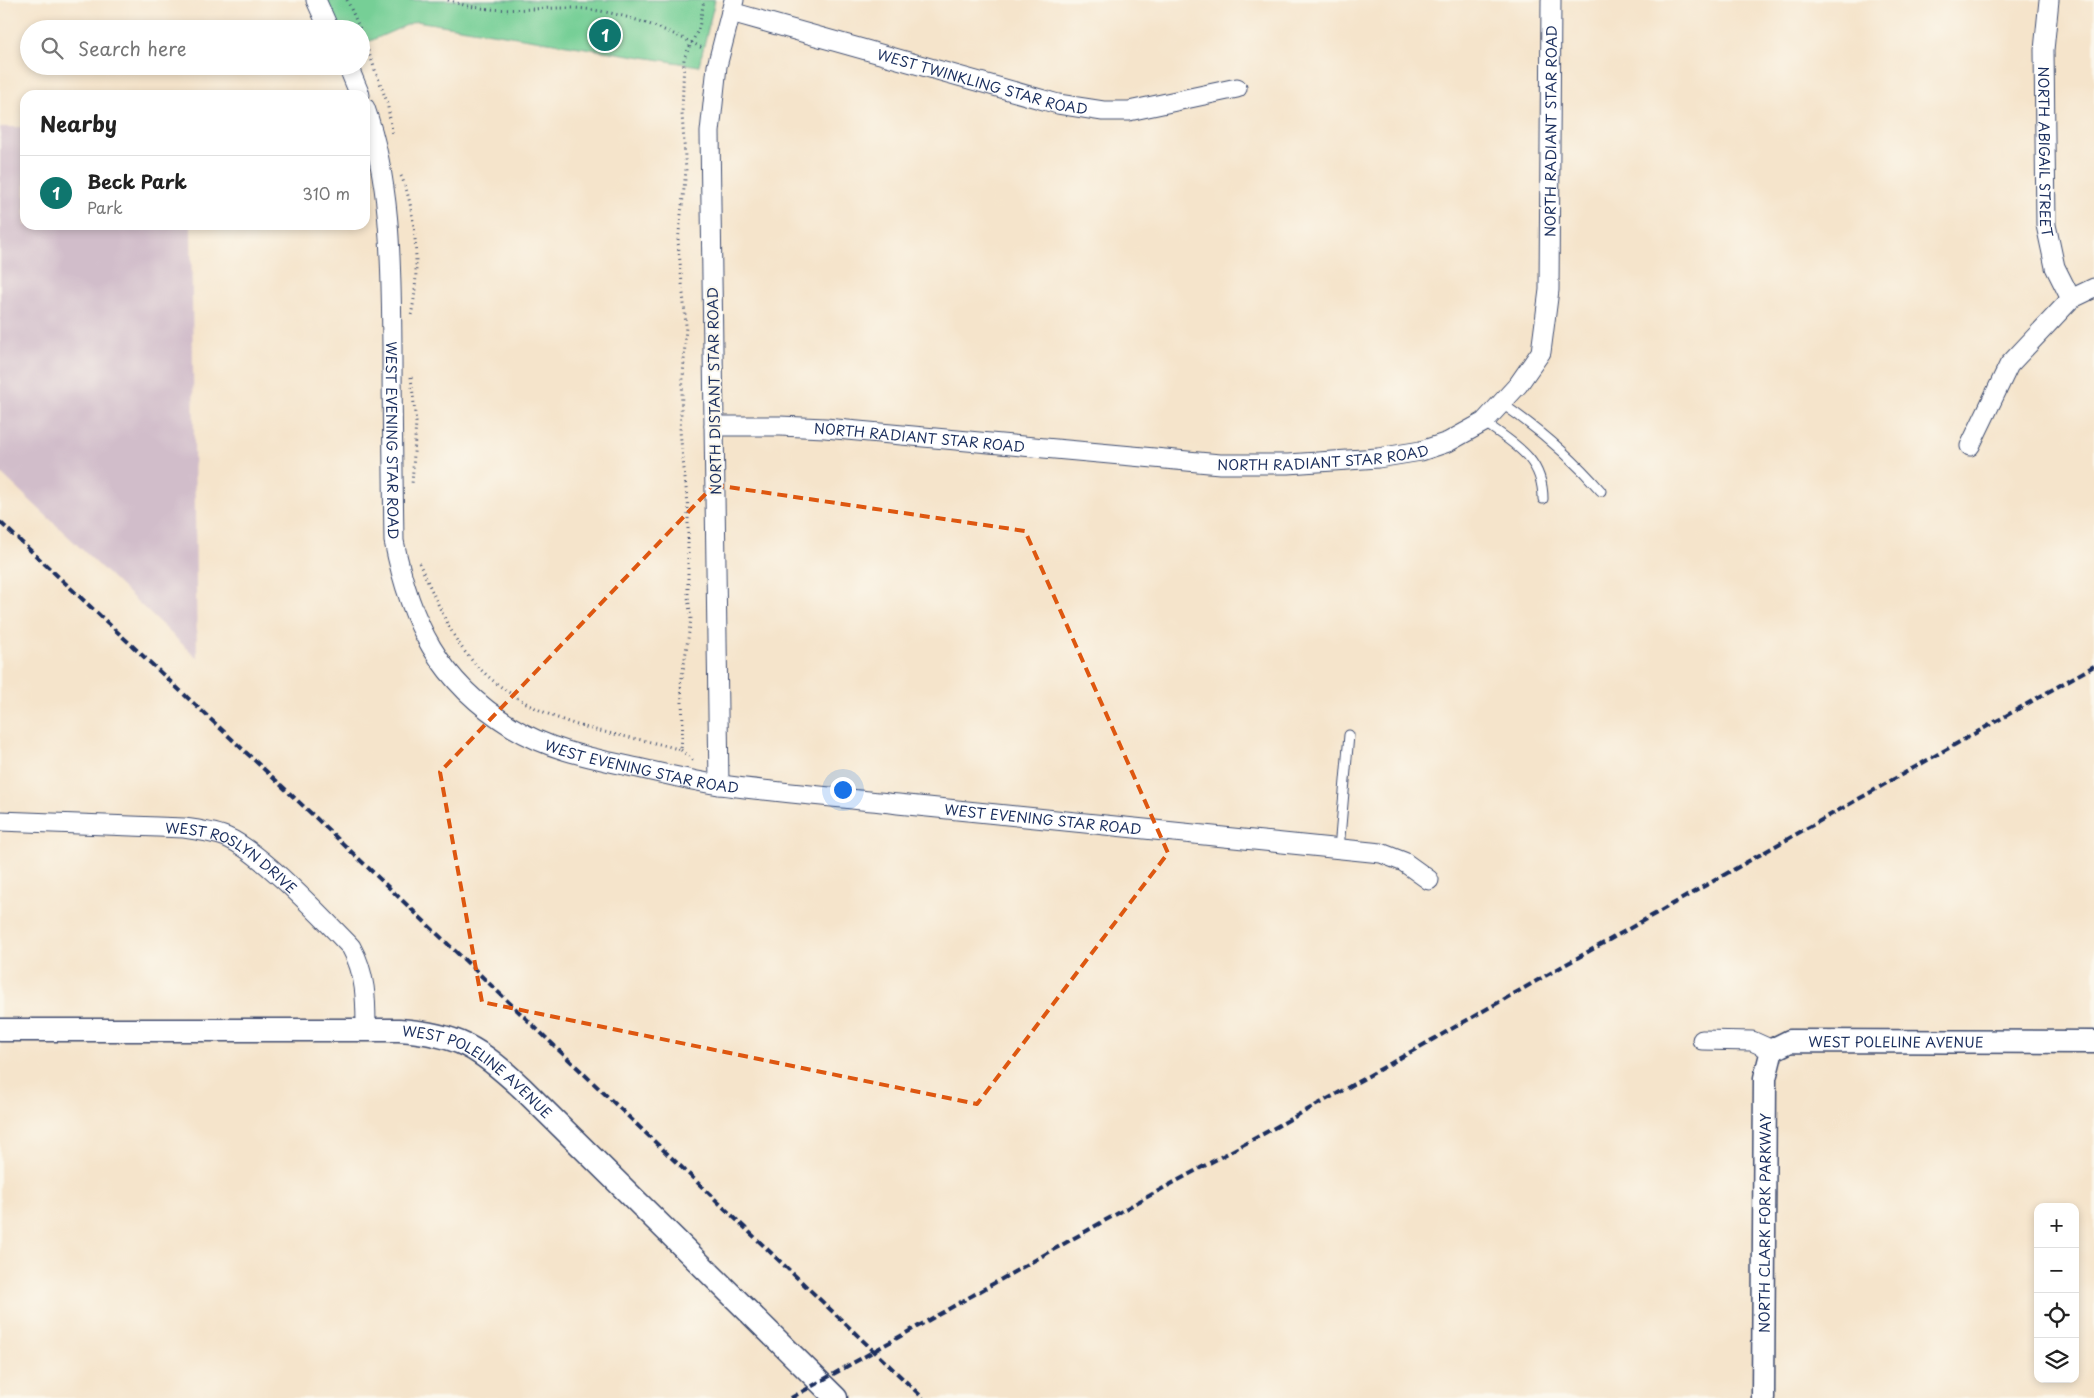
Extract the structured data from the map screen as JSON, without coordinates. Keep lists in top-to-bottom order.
{
  "streets": {
    "street": [
      "WEST TWINKLING STAR ROAD",
      "NORTH RADIANT STAR ROAD",
      "NORTH ABIGAIL STREET",
      "NORTH DISTANT STAR ROAD",
      "WEST EVENING STAR ROAD",
      "WEST ROSLYN DRIVE",
      "WEST POLELINE AVENUE",
      "NORTH CLARK FORK PARKWAY"
    ]
  },
  "crossings": [
    ["WEST TWINKLING STAR ROAD", "NORTH DISTANT STAR ROAD"],
    ["NORTH RADIANT STAR ROAD", "NORTH DISTANT STAR ROAD"],
    ["NORTH DISTANT STAR ROAD", "WEST EVENING STAR ROAD"],
    ["WEST ROSLYN DRIVE", "WEST POLELINE AVENUE"],
    ["WEST POLELINE AVENUE", "NORTH CLARK FORK PARKWAY"]
  ],
  "page": {
    "pins": "1",
    "search": "Search here",
    "heading": "Nearby",
    "list": [
      {
        "mark": "1",
        "name": "Beck Park",
        "note": "Park",
        "value": "310 m"
      }
    ],
    "map_buttons": ["+", "−"]
  }
}
